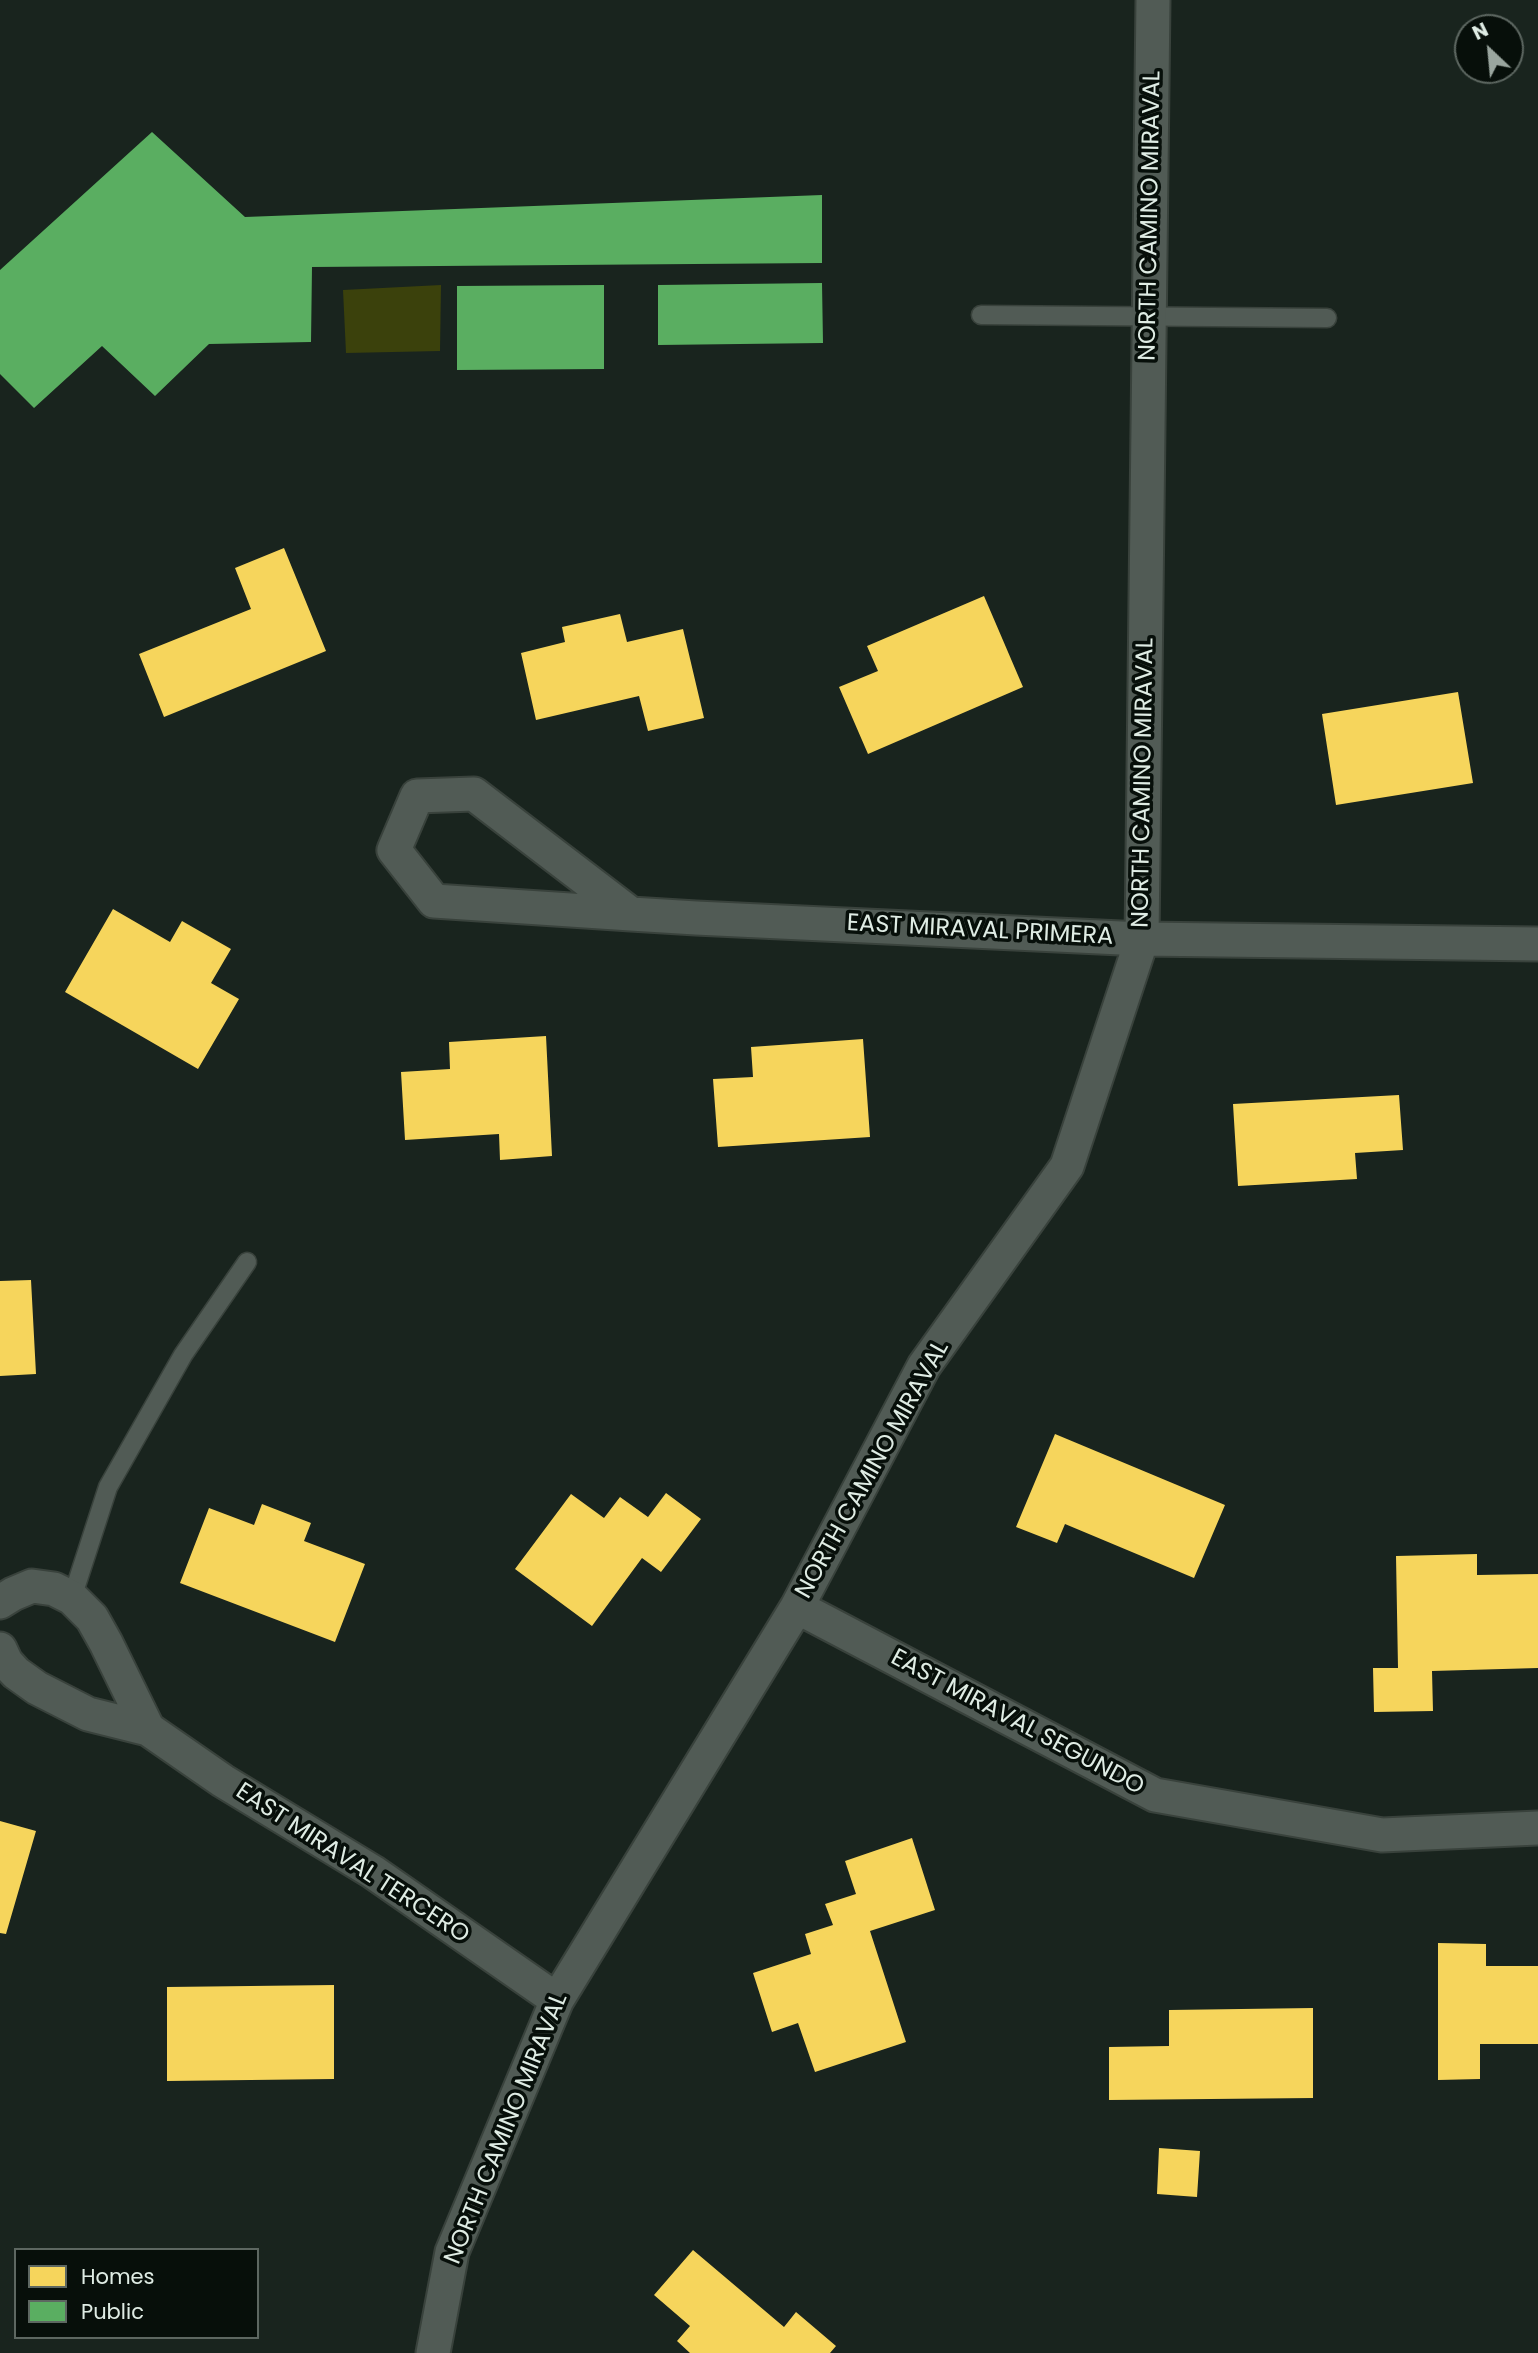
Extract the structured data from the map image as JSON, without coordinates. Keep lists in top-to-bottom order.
{
  "streets": {
    "street": [
      "NORTH CAMINO MIRAVAL",
      "EAST MIRAVAL PRIMERA",
      "EAST MIRAVAL SEGUNDO",
      "EAST MIRAVAL TERCERO"
    ]
  },
  "crossings": [
    ["NORTH CAMINO MIRAVAL", "EAST MIRAVAL PRIMERA"],
    ["NORTH CAMINO MIRAVAL", "EAST MIRAVAL SEGUNDO"],
    ["NORTH CAMINO MIRAVAL", "EAST MIRAVAL TERCERO"]
  ],
  "legend": ["Homes", "Public"],
  "north": "top left"
}
